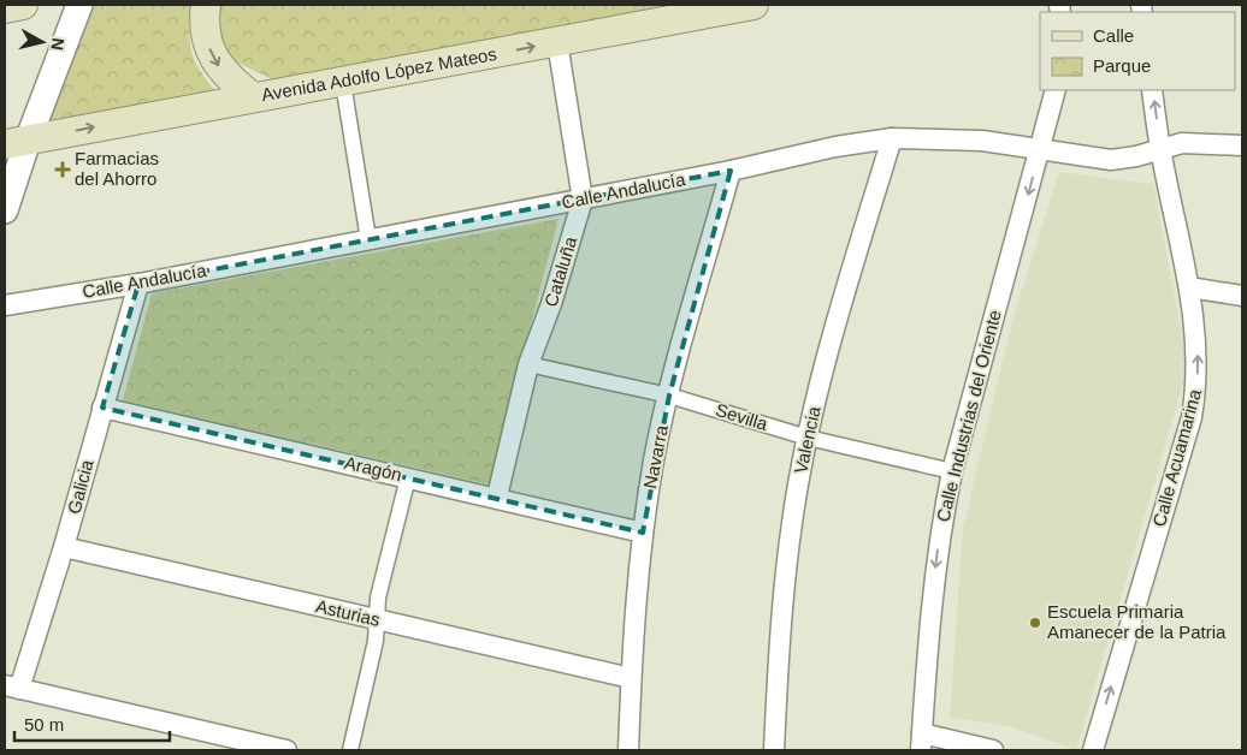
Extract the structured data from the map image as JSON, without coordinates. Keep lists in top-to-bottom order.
{
  "streets": {
    "main road": ["Avenida Adolfo López Mateos"],
    "street": [
      "Calle Andalucía",
      "Cataluña",
      "Calle Industrias del Oriente",
      "Sevilla",
      "Valencia",
      "Navarra",
      "Calle Acuamarina",
      "Aragón",
      "Galicia",
      "Asturias"
    ]
  },
  "crossings": [
    ["Avenida Adolfo López Mateos", "Cataluña"],
    ["Calle Andalucía", "Cataluña"],
    ["Calle Andalucía", "Calle Industrias del Oriente"],
    ["Calle Andalucía", "Valencia"],
    ["Calle Andalucía", "Navarra"],
    ["Calle Andalucía", "Calle Acuamarina"],
    ["Calle Andalucía", "Galicia"],
    ["Cataluña", "Sevilla"],
    ["Cataluña", "Aragón"],
    ["Calle Industrias del Oriente", "Sevilla"],
    ["Sevilla", "Valencia"],
    ["Sevilla", "Navarra"],
    ["Navarra", "Aragón"],
    ["Navarra", "Asturias"],
    ["Aragón", "Galicia"],
    ["Galicia", "Asturias"]
  ],
  "one_way": ["Avenida Adolfo López Mateos", "Calle Industrias del Oriente", "Calle Acuamarina"],
  "places": {
    "health": ["Farmacias del Ahorro"],
    "other": ["Escuela Primaria Amanecer de la Patria"]
  },
  "legend": ["Calle", "Parque"],
  "scale_bar": "50 m",
  "north": "right"
}
